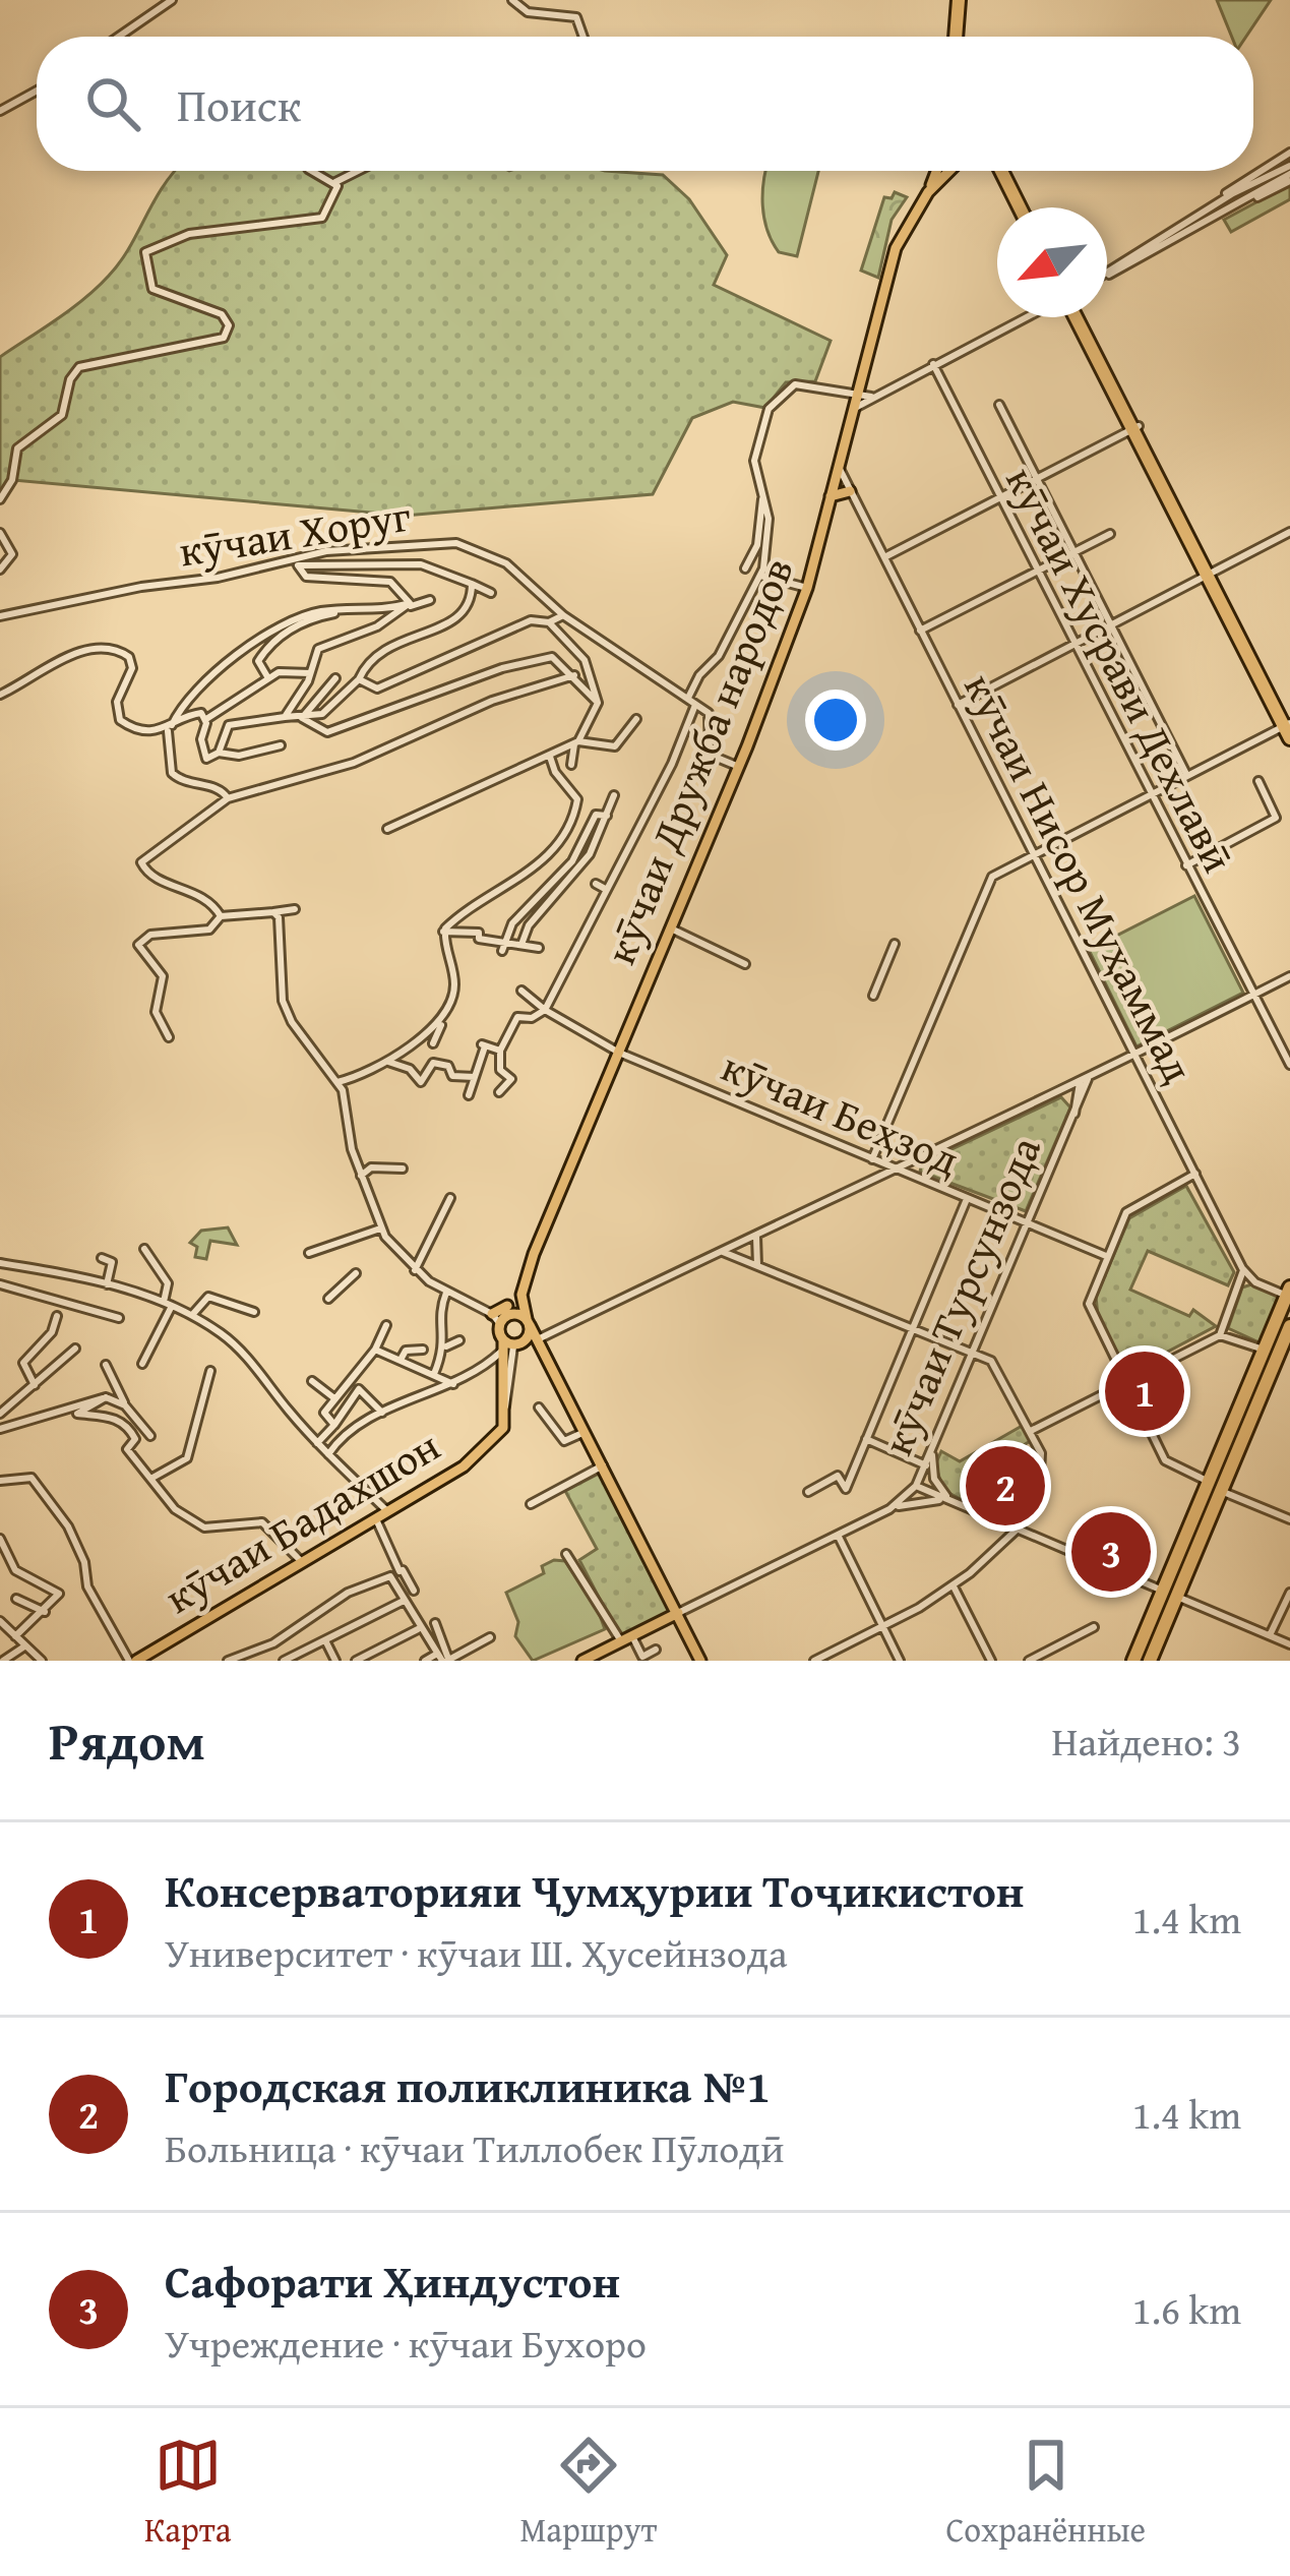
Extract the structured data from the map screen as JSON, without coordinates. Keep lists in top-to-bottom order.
{
  "streets": {
    "main road": ["кӯчаи Дружба народов", "кӯчаи Бадахшон"],
    "street": [
      "кӯчаи Хоруг",
      "кӯчаи Хусрави Дехлавӣ",
      "кӯчаи Нисор Муҳаммад",
      "кӯчаи Беҳзод",
      "кӯчаи Турсунзода"
    ]
  },
  "crossings": [
    ["кӯчаи Дружба народов", "кӯчаи Нисор Муҳаммад"],
    ["кӯчаи Дружба народов", "кӯчаи Беҳзод"],
    ["кӯчаи Беҳзод", "кӯчаи Турсунзода"]
  ],
  "north": "bottom left",
  "page": {
    "search": "Поиск",
    "pins": ["1", "2", "3"],
    "heading": ["Рядом", "Найдено: 3"],
    "list": [
      {
        "mark": "1",
        "name": "Консерваторияи Ҷумҳурии Тоҷикистон",
        "note": "Университет · кӯчаи Ш. Ҳусейнзода",
        "value": "1.4 km"
      },
      {
        "mark": "2",
        "name": "Городская поликлиника №1",
        "note": "Больница · кӯчаи Тиллобек Пӯлодӣ",
        "value": "1.4 km"
      },
      {
        "mark": "3",
        "name": "Сафорати Ҳиндустон",
        "note": "Учреждение · кӯчаи Бухоро",
        "value": "1.6 km"
      }
    ],
    "nav": ["Карта", "Маршрут", "Сохранённые"]
  }
}
